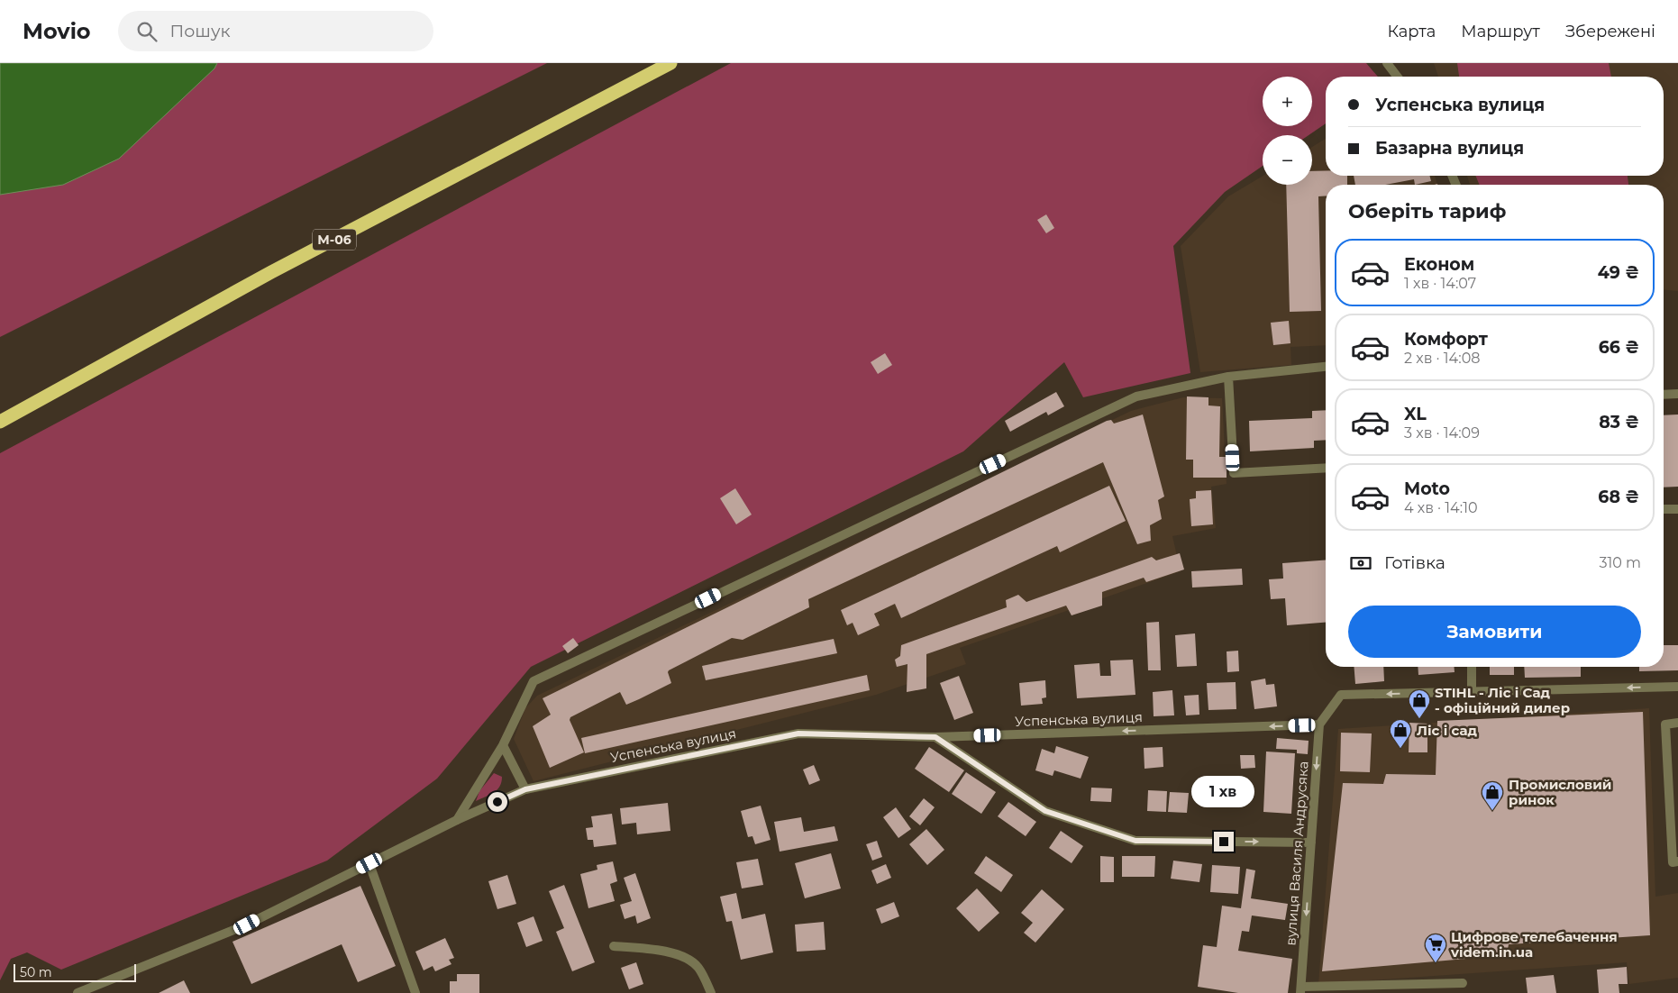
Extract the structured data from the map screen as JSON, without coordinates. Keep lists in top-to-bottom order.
{
  "streets": {
    "highway": ["М-06"],
    "street": ["Успенська вулиця", "вулиця Василя Андрусяка"]
  },
  "crossings": [
    ["Успенська вулиця", "вулиця Василя Андрусяка"]
  ],
  "one_way": ["вулиця Василя Андрусяка"],
  "places": {
    "shop": ["STIHL - Ліс і Сад - офіційний дилер", "Ліс і сад", "Промисловий ринок"],
    "supermarket": ["Цифрове телебачення videm.in.ua"]
  },
  "scale_bar": "50 m",
  "page": {
    "header": "Movio",
    "search": "Пошук",
    "nav": ["Карта", "Маршрут", "Збережені"],
    "map_buttons": ["+", "−"],
    "banner": ["Успенська вулиця", "Базарна вулиця"],
    "heading": "Оберіть тариф",
    "list": [
      {
        "name": "Економ",
        "note": "1 хв · 14:07",
        "value": "49 ₴"
      },
      {
        "name": "Комфорт",
        "note": "2 хв · 14:08",
        "value": "66 ₴"
      },
      {
        "name": "XL",
        "note": "3 хв · 14:09",
        "value": "83 ₴"
      },
      {
        "name": "Moto",
        "note": "4 хв · 14:10",
        "value": "68 ₴"
      }
    ],
    "pay": ["Готівка", "310 m"],
    "buttons": "Замовити",
    "bubble": "1 хв",
    "scale": "50 m"
  }
}
